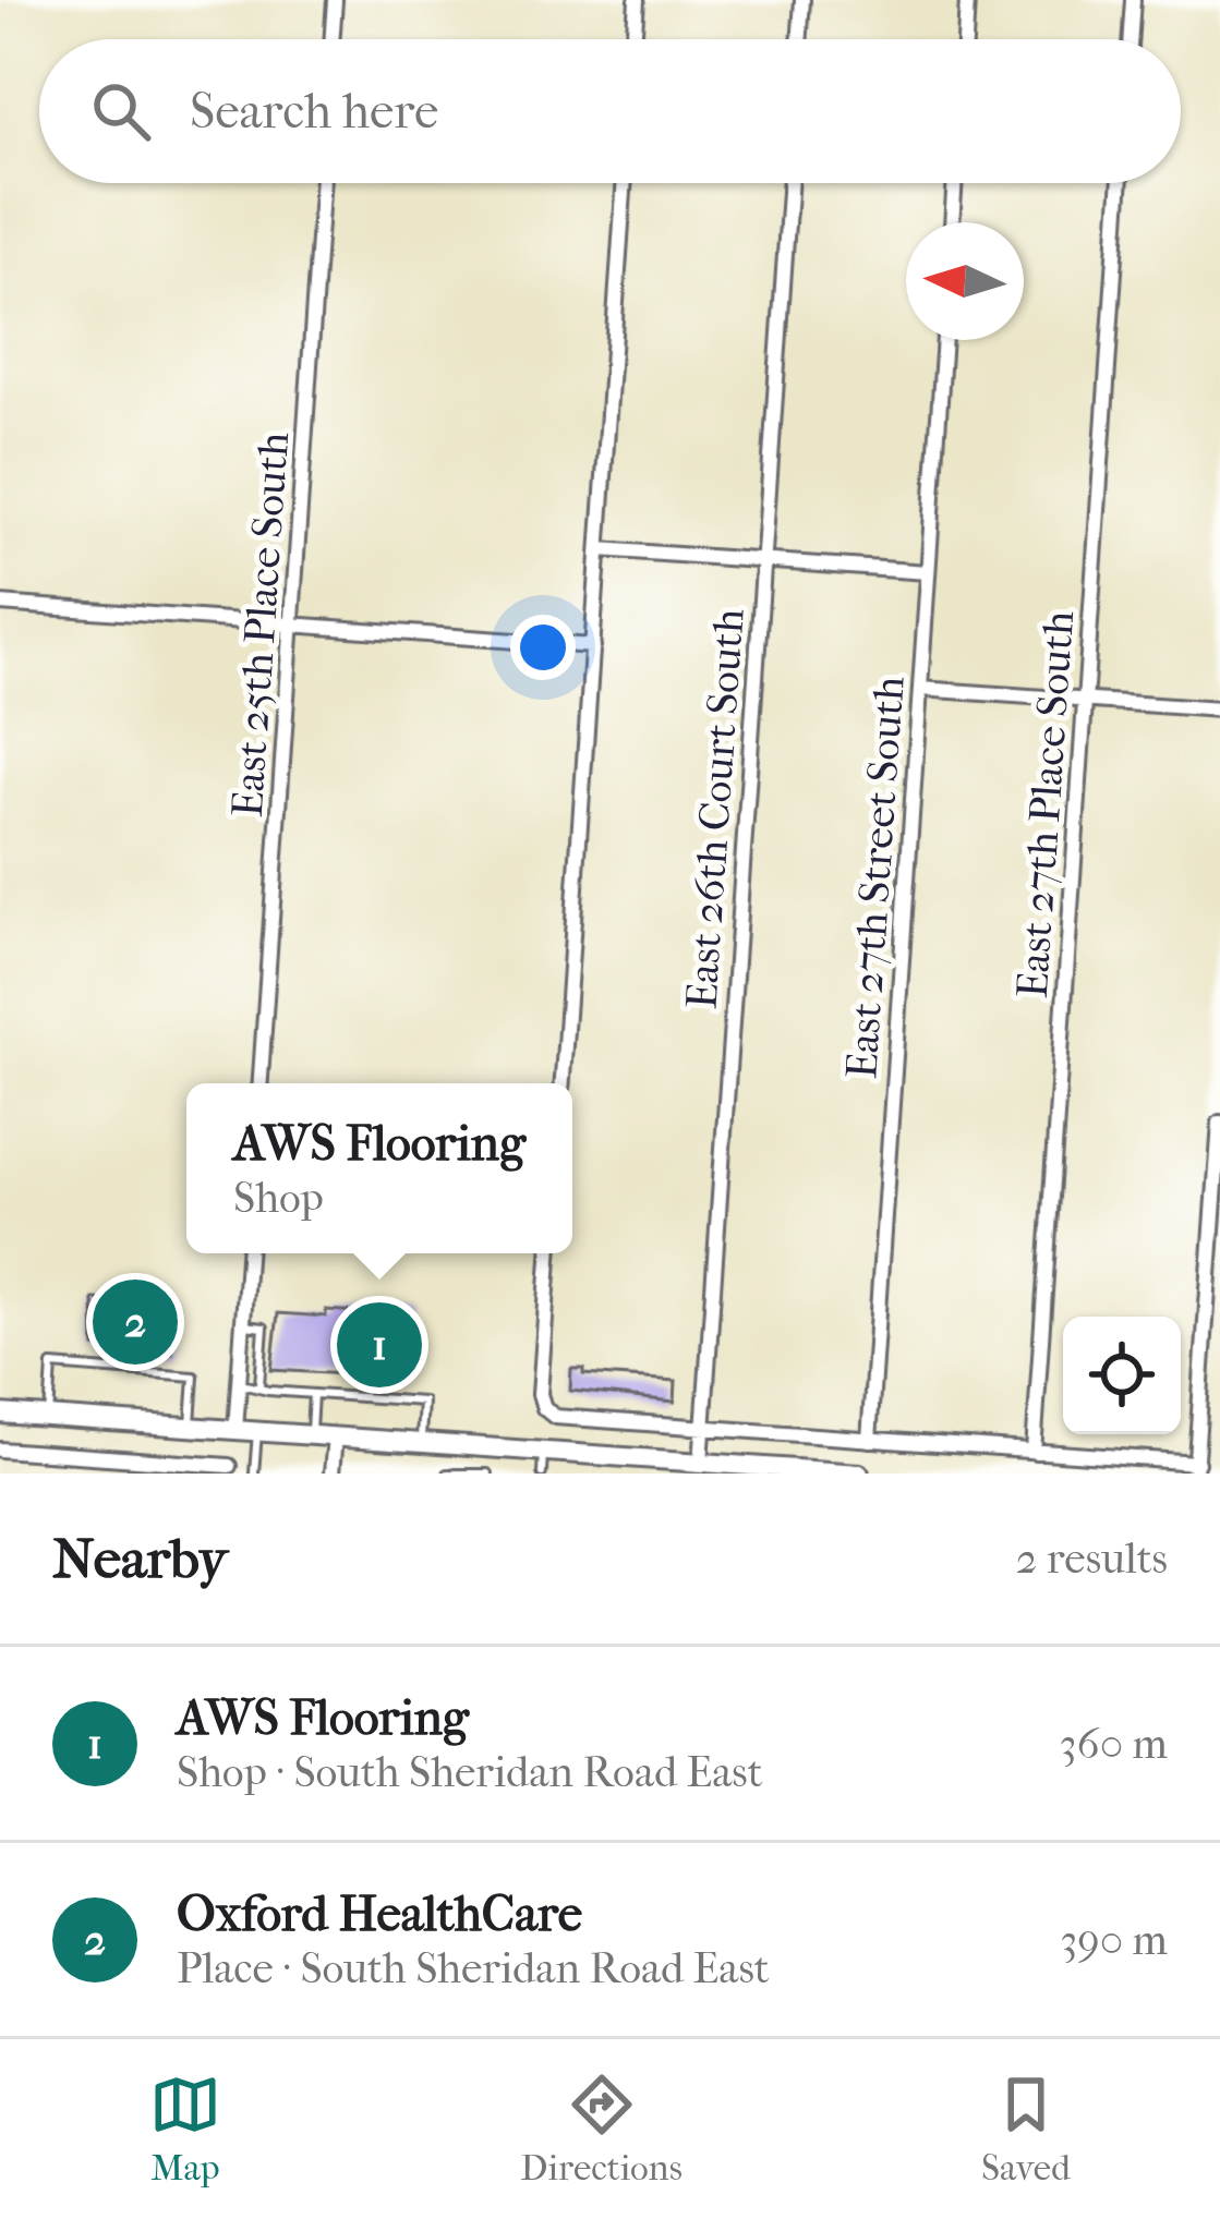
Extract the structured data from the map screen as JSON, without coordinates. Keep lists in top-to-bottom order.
{
  "streets": {
    "street": [
      "East 25th Place South",
      "East 27th Place South",
      "East 26th Court South",
      "East 27th Street South"
    ]
  },
  "north": "left",
  "page": {
    "search": "Search here",
    "popup": ["AWS Flooring", "Shop"],
    "pins": ["2", "1"],
    "heading": ["Nearby", "2 results"],
    "list": [
      {
        "mark": "1",
        "name": "AWS Flooring",
        "note": "Shop · South Sheridan Road East",
        "value": "360 m"
      },
      {
        "mark": "2",
        "name": "Oxford HealthCare",
        "note": "Place · South Sheridan Road East",
        "value": "390 m"
      }
    ],
    "nav": ["Map", "Directions", "Saved"]
  }
}
